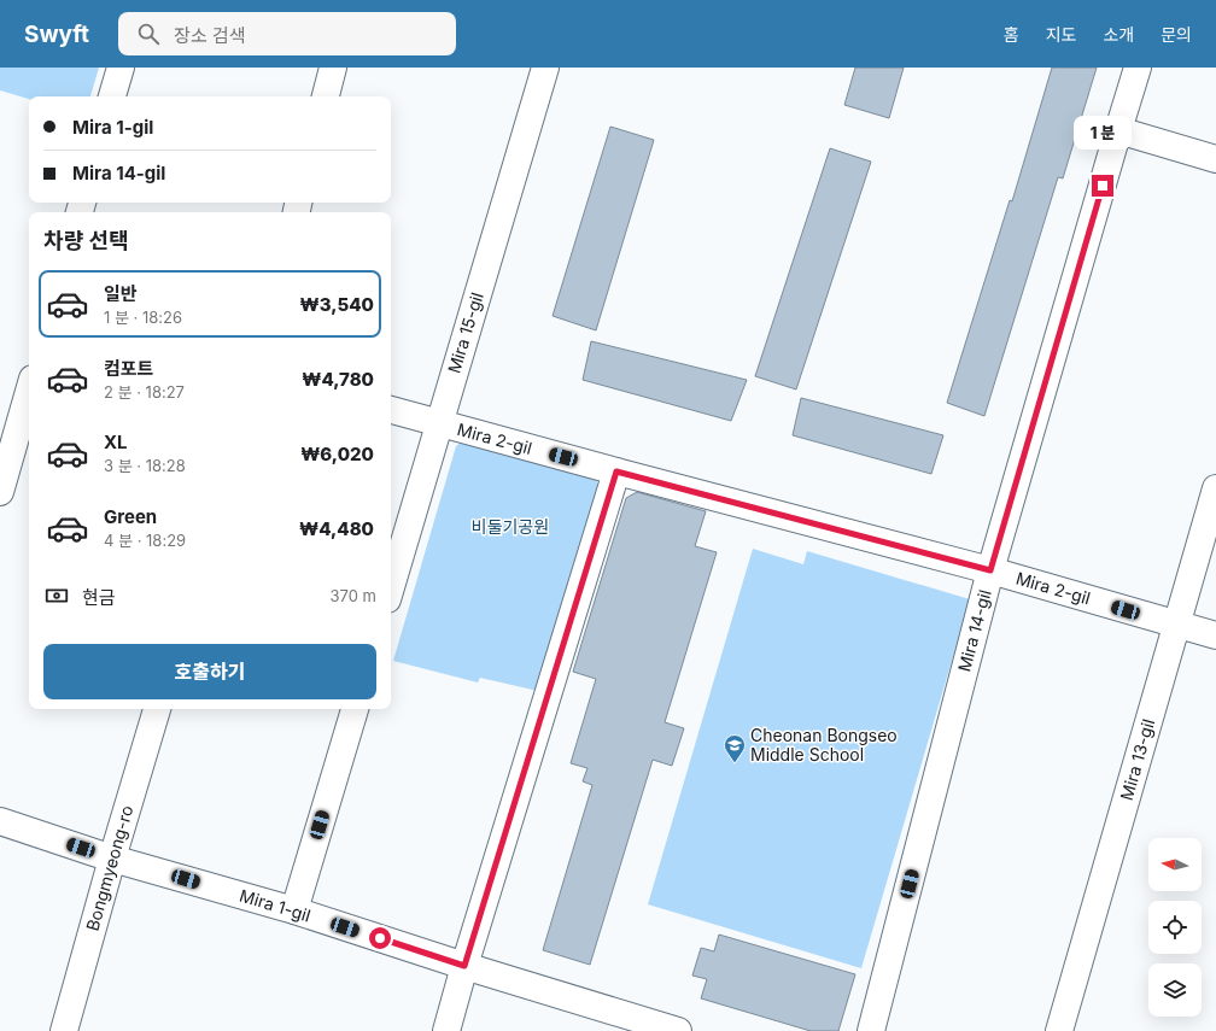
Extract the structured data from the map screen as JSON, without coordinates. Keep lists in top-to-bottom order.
{
  "streets": {
    "street": [
      "Mira 15-gil",
      "Mira 2-gil",
      "Mira 14-gil",
      "Mira 13-gil",
      "Bongmyeong-ro",
      "Mira 1-gil"
    ]
  },
  "crossings": [
    ["Mira 15-gil", "Mira 2-gil"],
    ["Mira 2-gil", "Mira 14-gil"],
    ["Mira 2-gil", "Mira 13-gil"],
    ["Bongmyeong-ro", "Mira 1-gil"]
  ],
  "parks": ["비둘기공원"],
  "places": {
    "school or university": ["Cheonan Bongseo Middle School"]
  },
  "north": "left",
  "page": {
    "header": "Swyft",
    "search": "장소 검색",
    "nav": [
      "홈",
      "지도",
      "소개",
      "문의"
    ],
    "banner": ["Mira 1-gil", "Mira 14-gil"],
    "bubble": "1 분",
    "heading": "차량 선택",
    "list": [
      {
        "name": "일반",
        "note": "1 분 · 18:26",
        "value": "₩3,540"
      },
      {
        "name": "컴포트",
        "note": "2 분 · 18:27",
        "value": "₩4,780"
      },
      {
        "name": "XL",
        "note": "3 분 · 18:28",
        "value": "₩6,020"
      },
      {
        "name": "Green",
        "note": "4 분 · 18:29",
        "value": "₩4,480"
      }
    ],
    "pay": ["현금", "370 m"],
    "buttons": "호출하기"
  }
}
